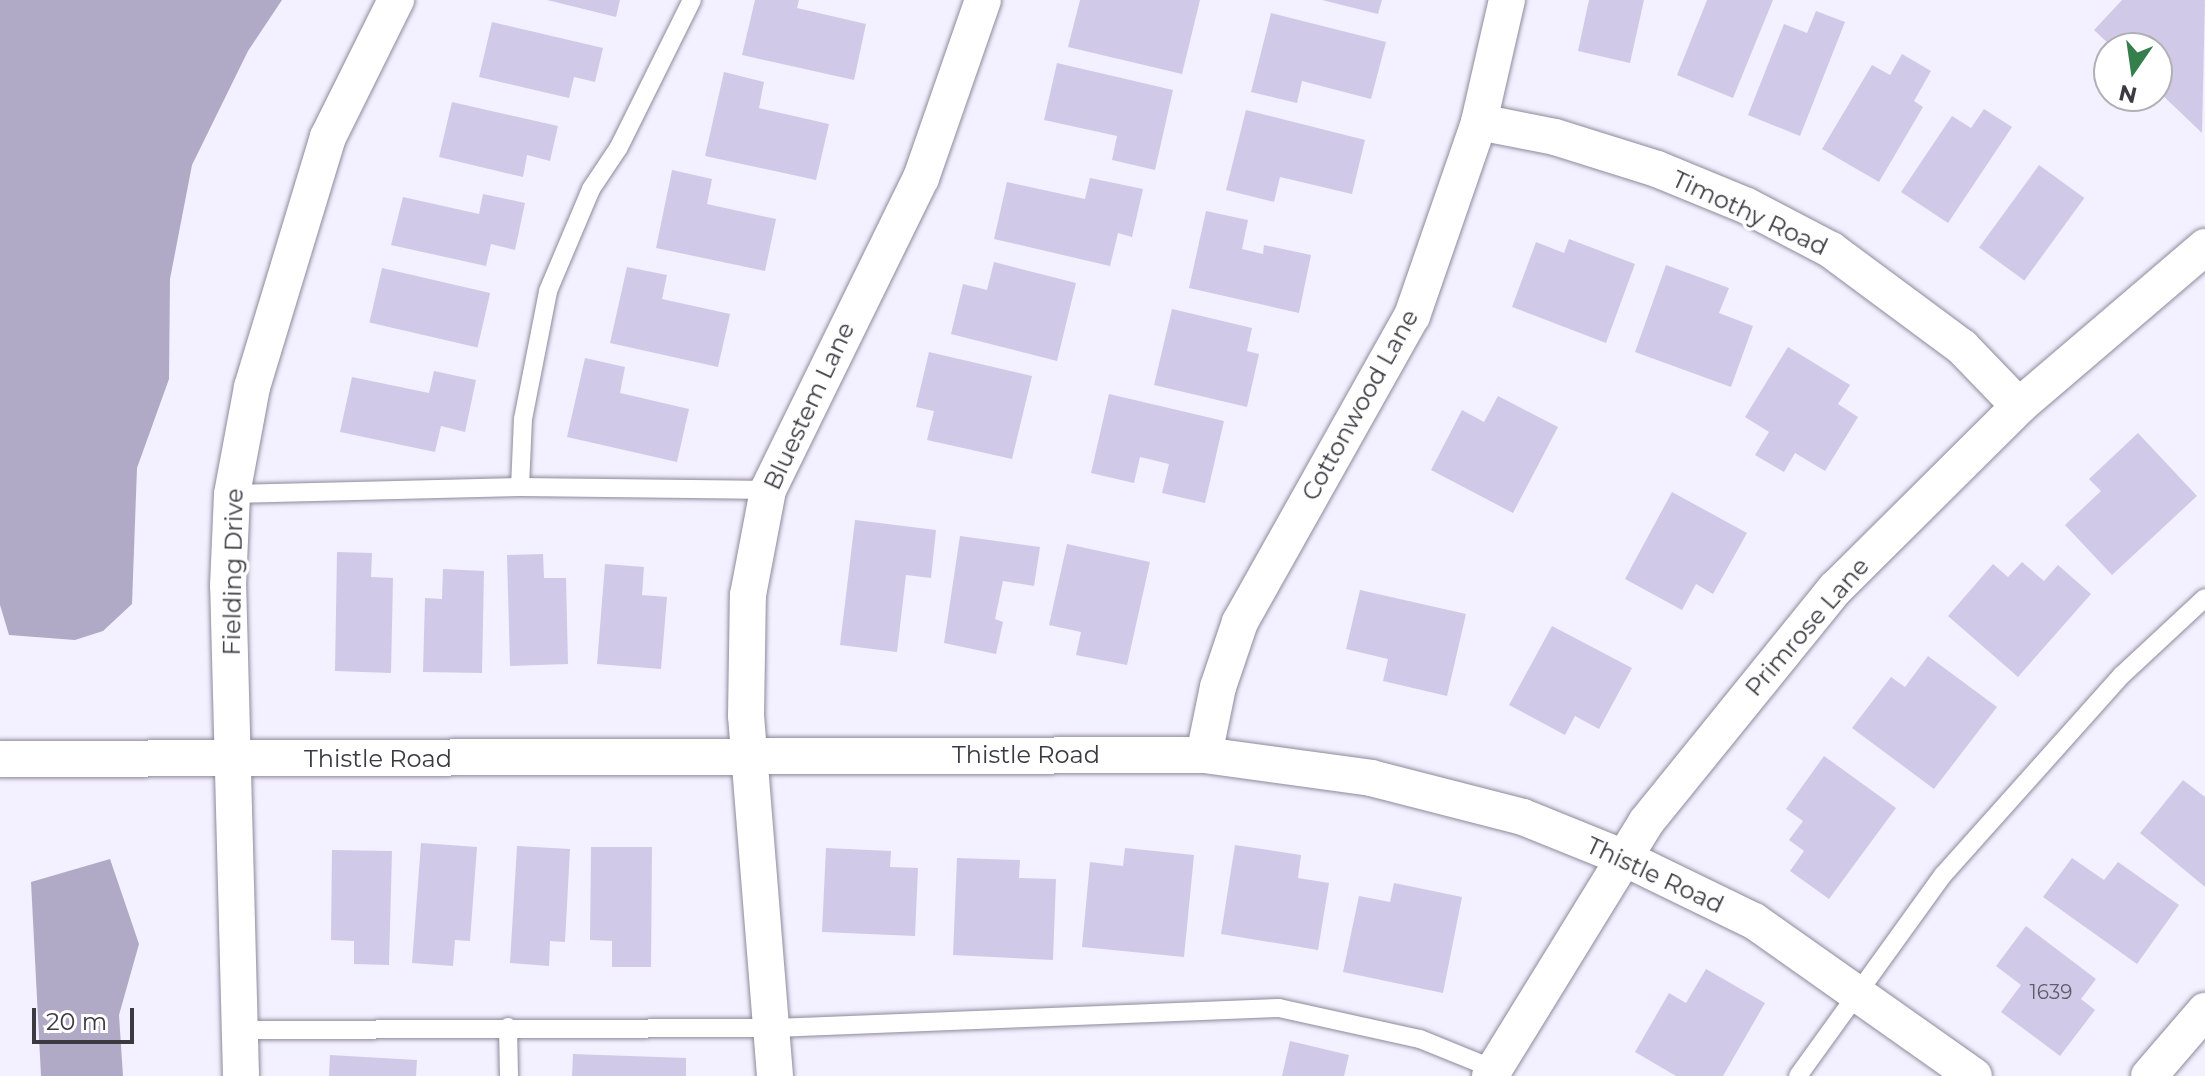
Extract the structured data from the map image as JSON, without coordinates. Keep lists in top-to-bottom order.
{
  "streets": {
    "street": [
      "Timothy Road",
      "Cottonwood Lane",
      "Bluestem Lane",
      "Fielding Drive",
      "Primrose Lane",
      "Thistle Road"
    ]
  },
  "crossings": [
    ["Timothy Road", "Cottonwood Lane"],
    ["Timothy Road", "Primrose Lane"],
    ["Cottonwood Lane", "Thistle Road"],
    ["Bluestem Lane", "Thistle Road"],
    ["Fielding Drive", "Thistle Road"],
    ["Primrose Lane", "Thistle Road"]
  ],
  "house_numbers": ["1639"],
  "scale_bar": "20 m",
  "north": "bottom"
}
